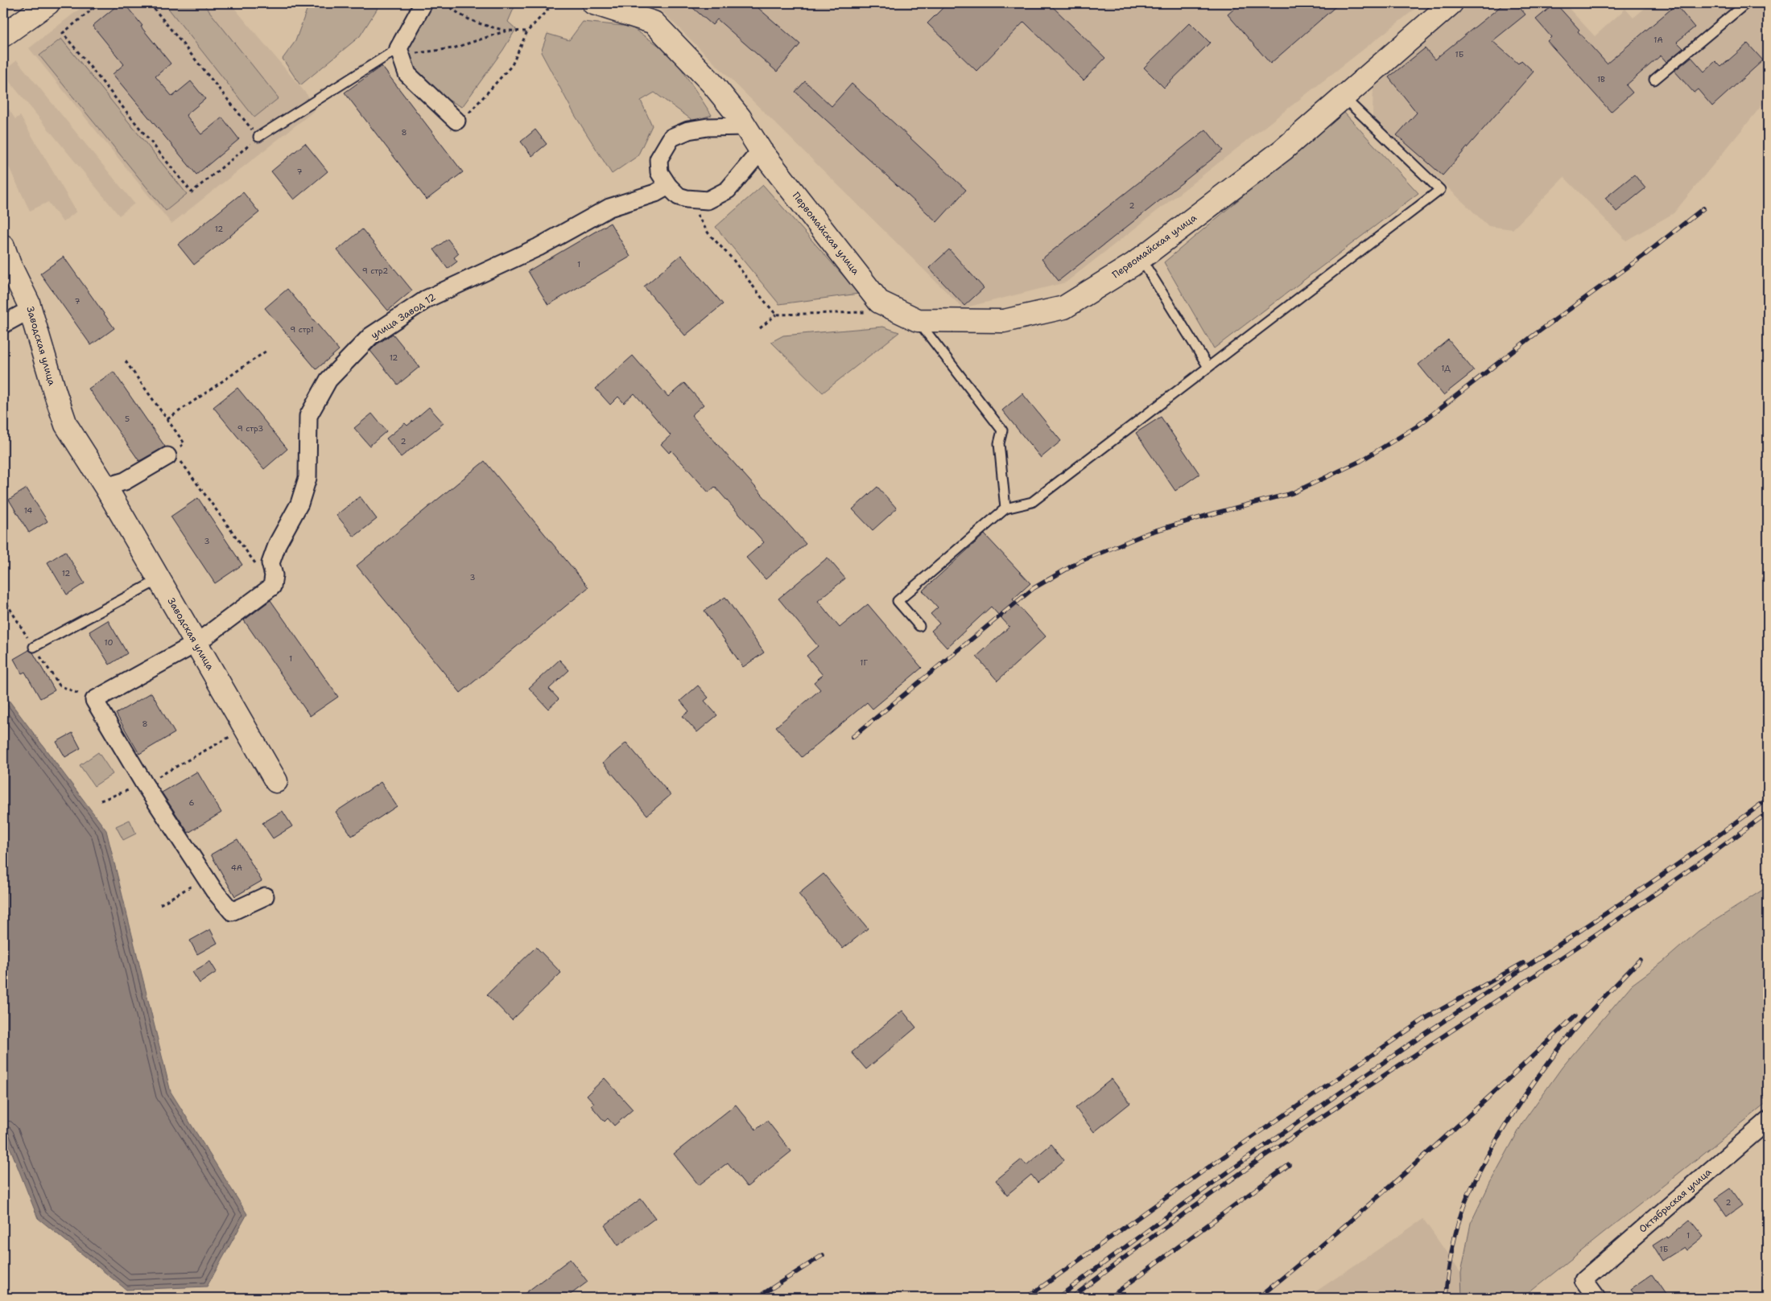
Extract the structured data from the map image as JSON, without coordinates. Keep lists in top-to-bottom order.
{
  "streets": {
    "street": [
      "Первомайская улица",
      "улица Завод 12",
      "Заводская улица",
      "Октябрьская улица"
    ]
  },
  "crossings": [
    ["Первомайская улица", "улица Завод 12"]
  ],
  "house_numbers": [
    "1А",
    "1Б",
    "1В",
    "8",
    "7",
    "2",
    "12",
    "1",
    "9 стр2",
    "7",
    "9 стр1",
    "12",
    "1Д",
    "5",
    "9 стр3",
    "2",
    "14",
    "3",
    "12",
    "3",
    "10",
    "1",
    "1Г",
    "8",
    "6",
    "4А",
    "2",
    "1",
    "1Б"
  ]
}
